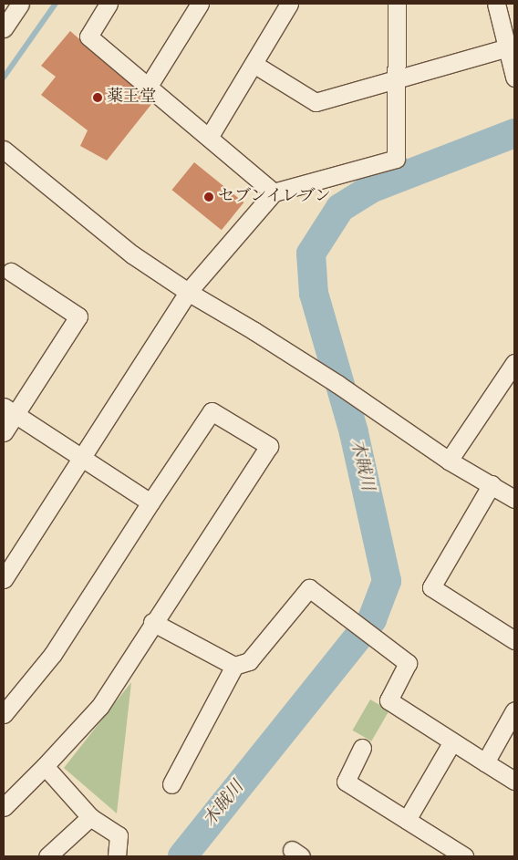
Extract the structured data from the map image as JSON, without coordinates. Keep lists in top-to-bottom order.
{
  "water": ["木賊川"],
  "places": ["薬王堂", "セブンイレブン"]
}
